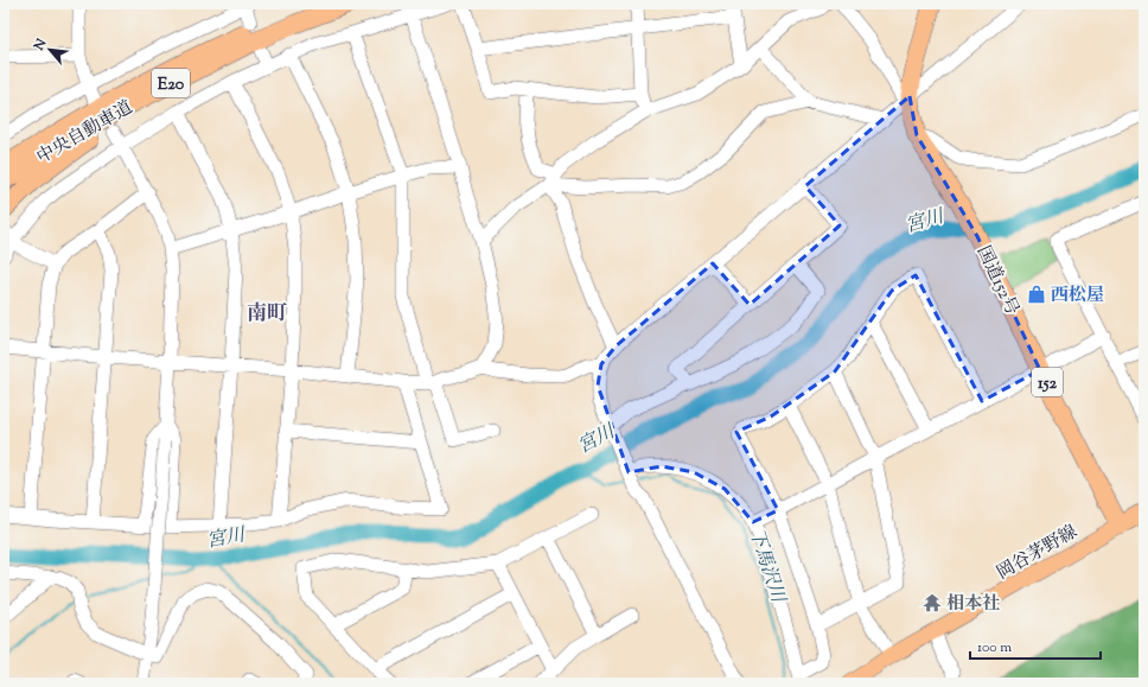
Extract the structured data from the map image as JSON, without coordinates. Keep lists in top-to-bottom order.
{
  "streets": {
    "highway": [
      "E20",
      "中央自動車道",
      "国道152号",
      "152"
    ],
    "main road": ["岡谷茅野線"]
  },
  "crossings": [
    ["国道152号", "岡谷茅野線"]
  ],
  "districts": ["南町"],
  "water": ["宮川", "下馬沢川"],
  "places": {
    "shop": ["西松屋"],
    "temple": ["相本社"]
  },
  "scale_bar": "100 m",
  "north": "top left"
}
